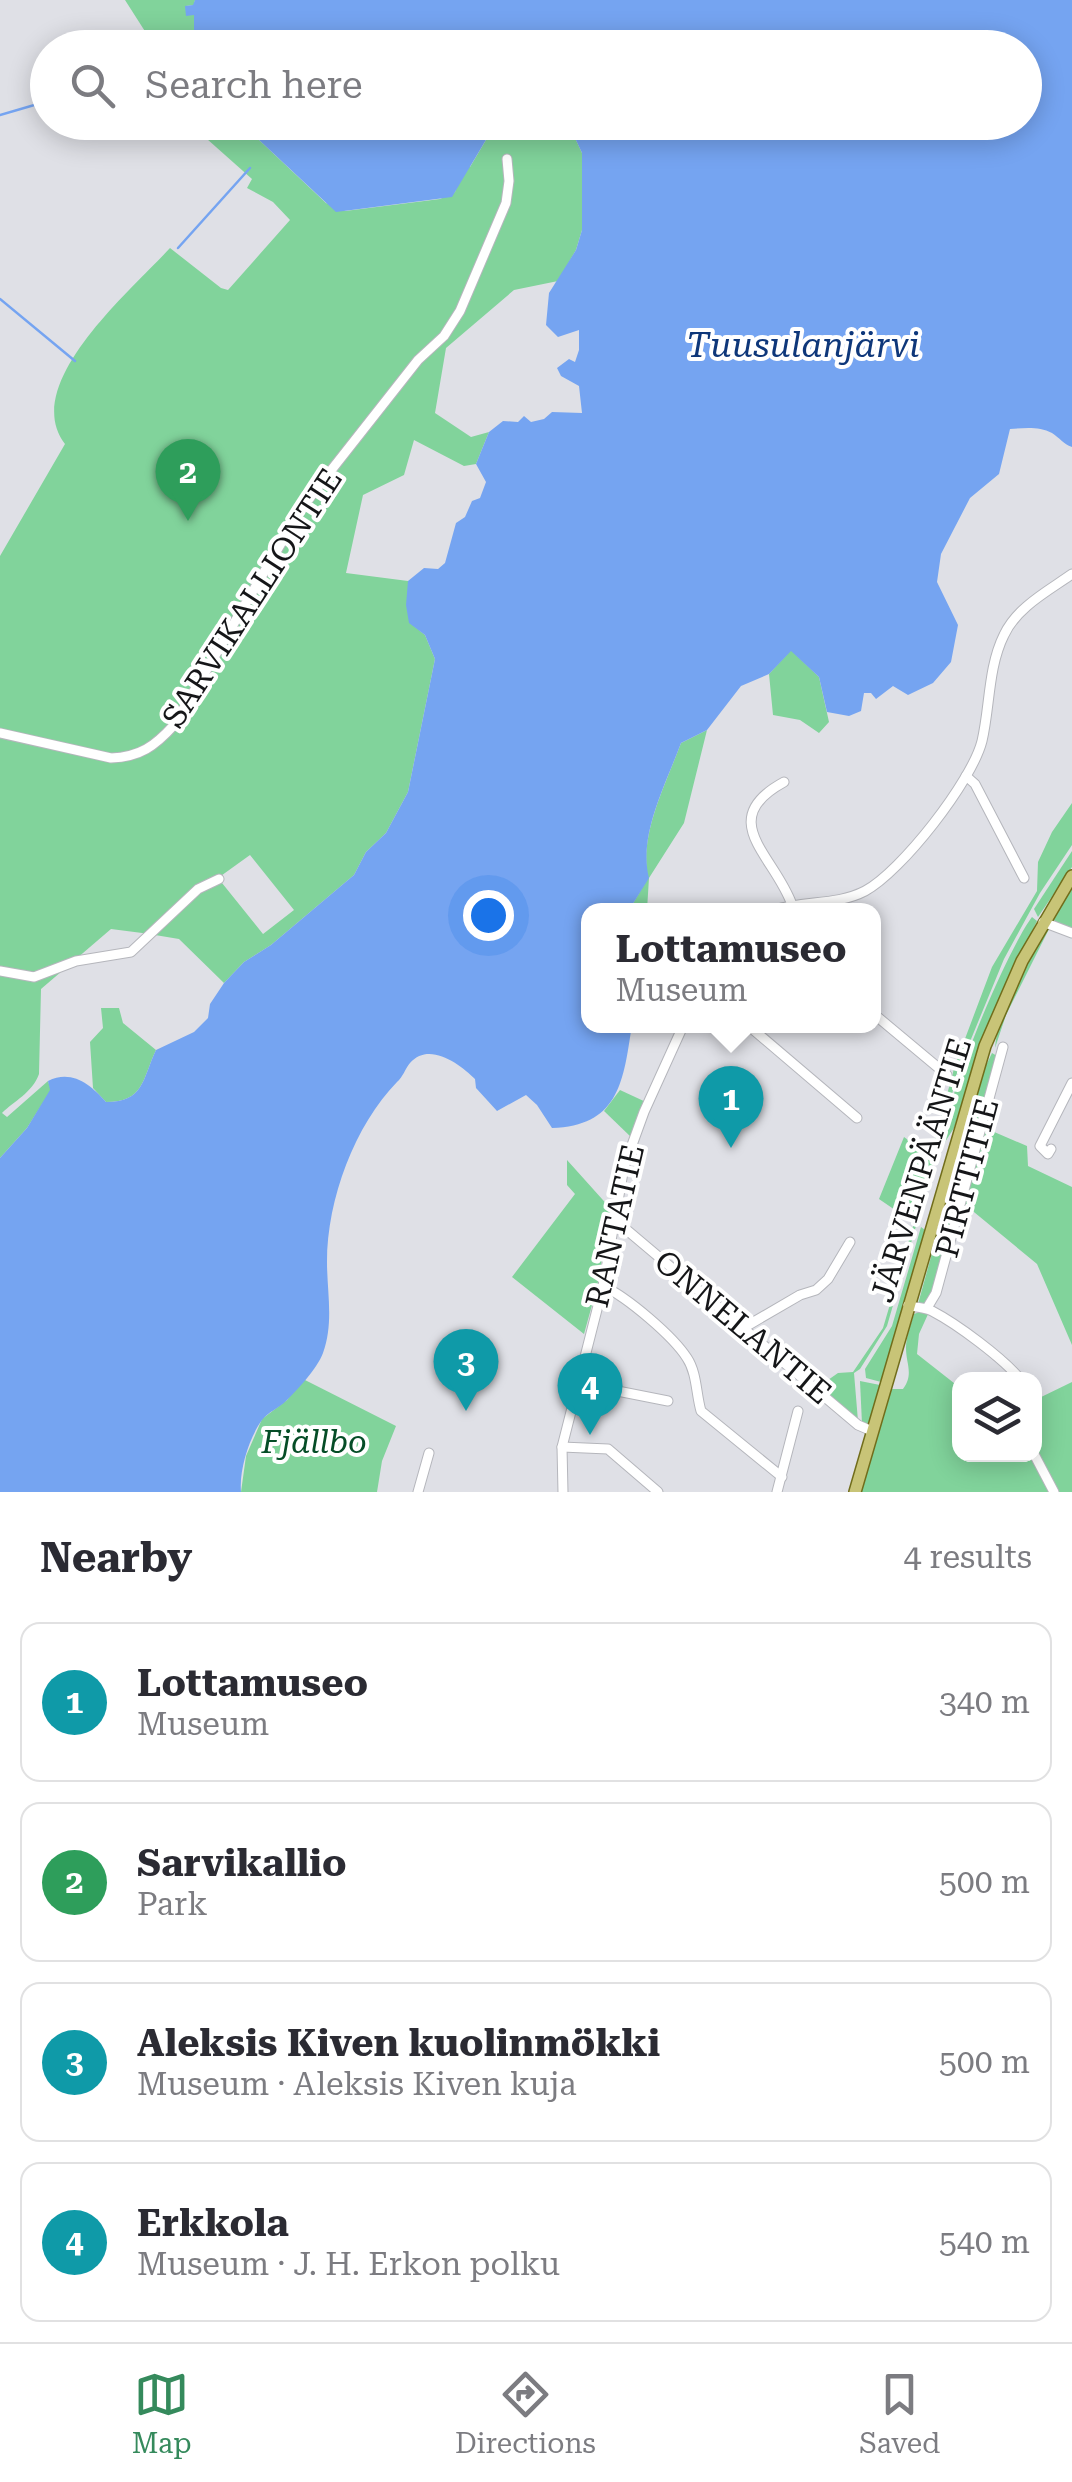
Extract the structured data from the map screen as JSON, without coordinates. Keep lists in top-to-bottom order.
{
  "streets": {
    "main road": ["JÄRVENPÄÄNTIE"],
    "street": [
      "SARVIKALLIONTIE",
      "PIRTTITIE",
      "RANTATIE",
      "ONNELANTIE"
    ]
  },
  "crossings": [
    ["JÄRVENPÄÄNTIE", "ONNELANTIE"],
    ["RANTATIE", "ONNELANTIE"]
  ],
  "water": ["Tuusulanjärvi"],
  "parks": ["Fjällbo"],
  "page": {
    "search": "Search here",
    "pins": [
      "2",
      "1",
      "3",
      "4"
    ],
    "popup": ["Lottamuseo", "Museum"],
    "heading": ["Nearby", "4 results"],
    "list": [
      {
        "mark": "1",
        "name": "Lottamuseo",
        "note": "Museum",
        "value": "340 m"
      },
      {
        "mark": "2",
        "name": "Sarvikallio",
        "note": "Park",
        "value": "500 m"
      },
      {
        "mark": "3",
        "name": "Aleksis Kiven kuolinmökki",
        "note": "Museum · Aleksis Kiven kuja",
        "value": "500 m"
      },
      {
        "mark": "4",
        "name": "Erkkola",
        "note": "Museum · J. H. Erkon polku",
        "value": "540 m"
      }
    ],
    "nav": ["Map", "Directions", "Saved"]
  }
}
